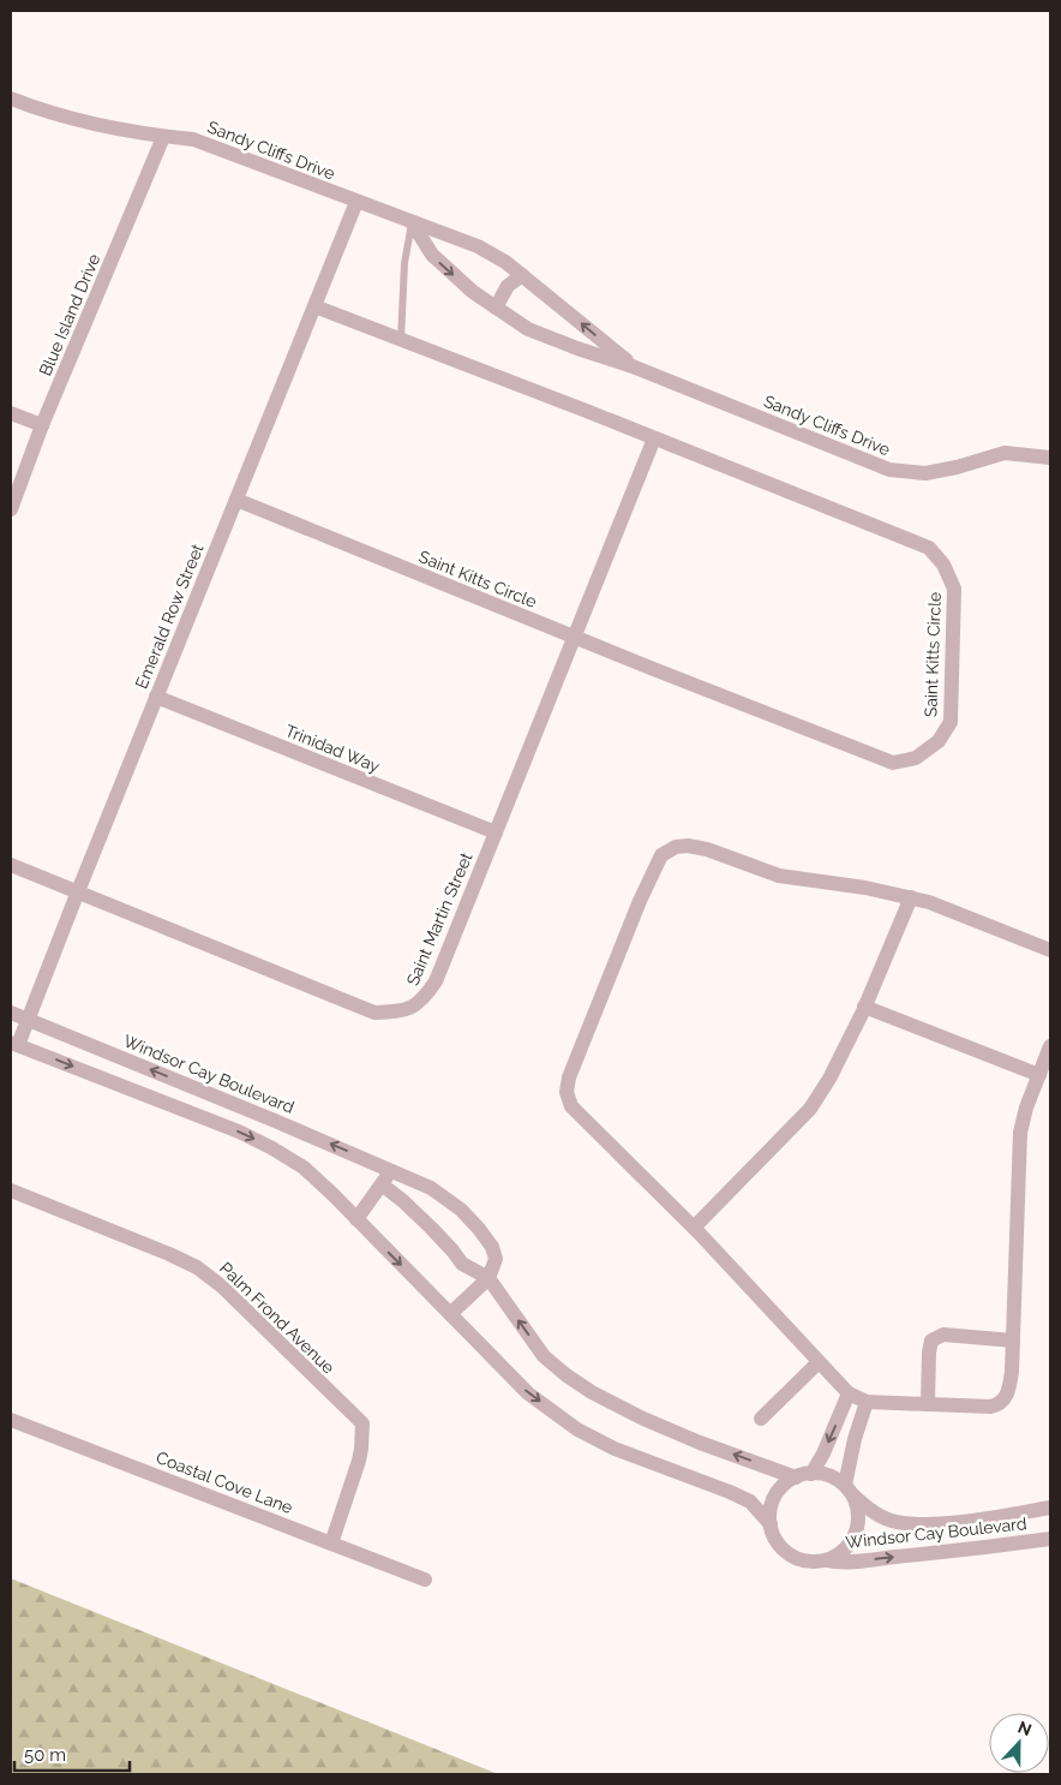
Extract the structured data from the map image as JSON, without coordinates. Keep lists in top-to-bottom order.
{
  "streets": {
    "street": [
      "Sandy Cliffs Drive",
      "Blue Island Drive",
      "Saint Kitts Circle",
      "Emerald Row Street",
      "Trinidad Way",
      "Saint Martin Street",
      "Windsor Cay Boulevard",
      "Palm Frond Avenue",
      "Coastal Cove Lane"
    ]
  },
  "crossings": [
    ["Sandy Cliffs Drive", "Blue Island Drive"],
    ["Sandy Cliffs Drive", "Emerald Row Street"],
    ["Saint Kitts Circle", "Emerald Row Street"],
    ["Saint Kitts Circle", "Saint Martin Street"],
    ["Emerald Row Street", "Trinidad Way"],
    ["Emerald Row Street", "Saint Martin Street"],
    ["Emerald Row Street", "Windsor Cay Boulevard"],
    ["Trinidad Way", "Saint Martin Street"],
    ["Palm Frond Avenue", "Coastal Cove Lane"]
  ],
  "scale_bar": "50 m",
  "north": "top"
}
